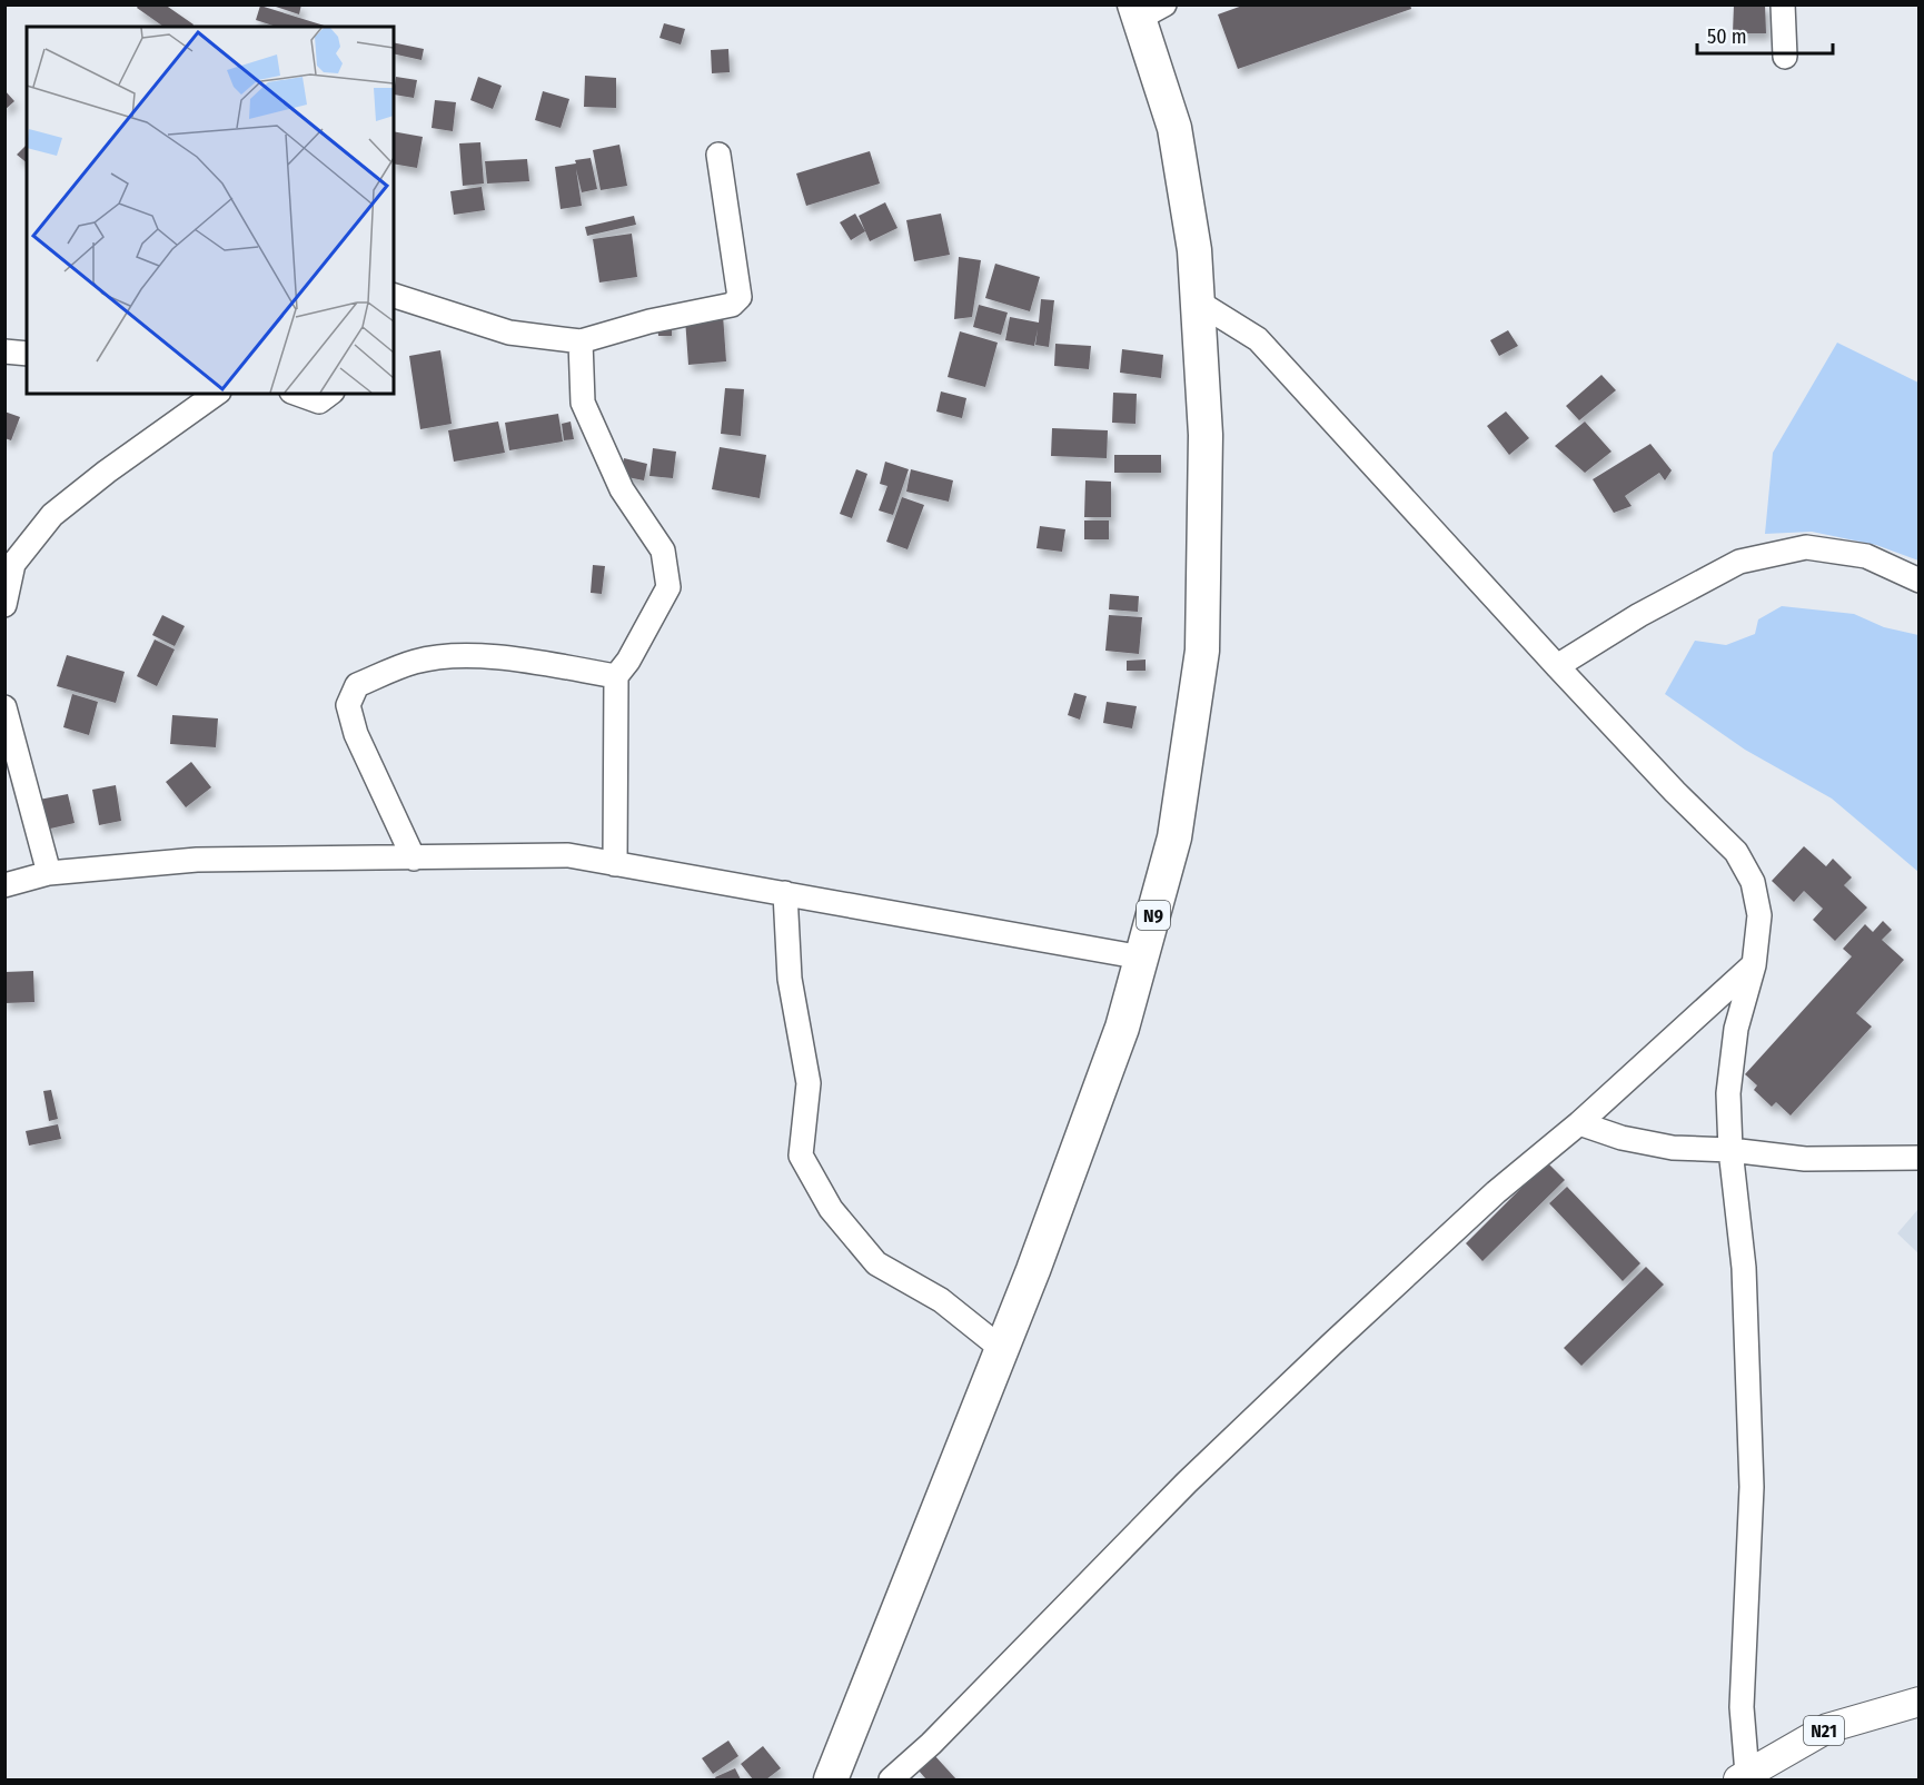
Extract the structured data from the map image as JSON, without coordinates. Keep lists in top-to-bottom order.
{
  "streets": {
    "highway": ["N9"],
    "main road": ["N21"]
  },
  "scale_bar": "50 m"
}
